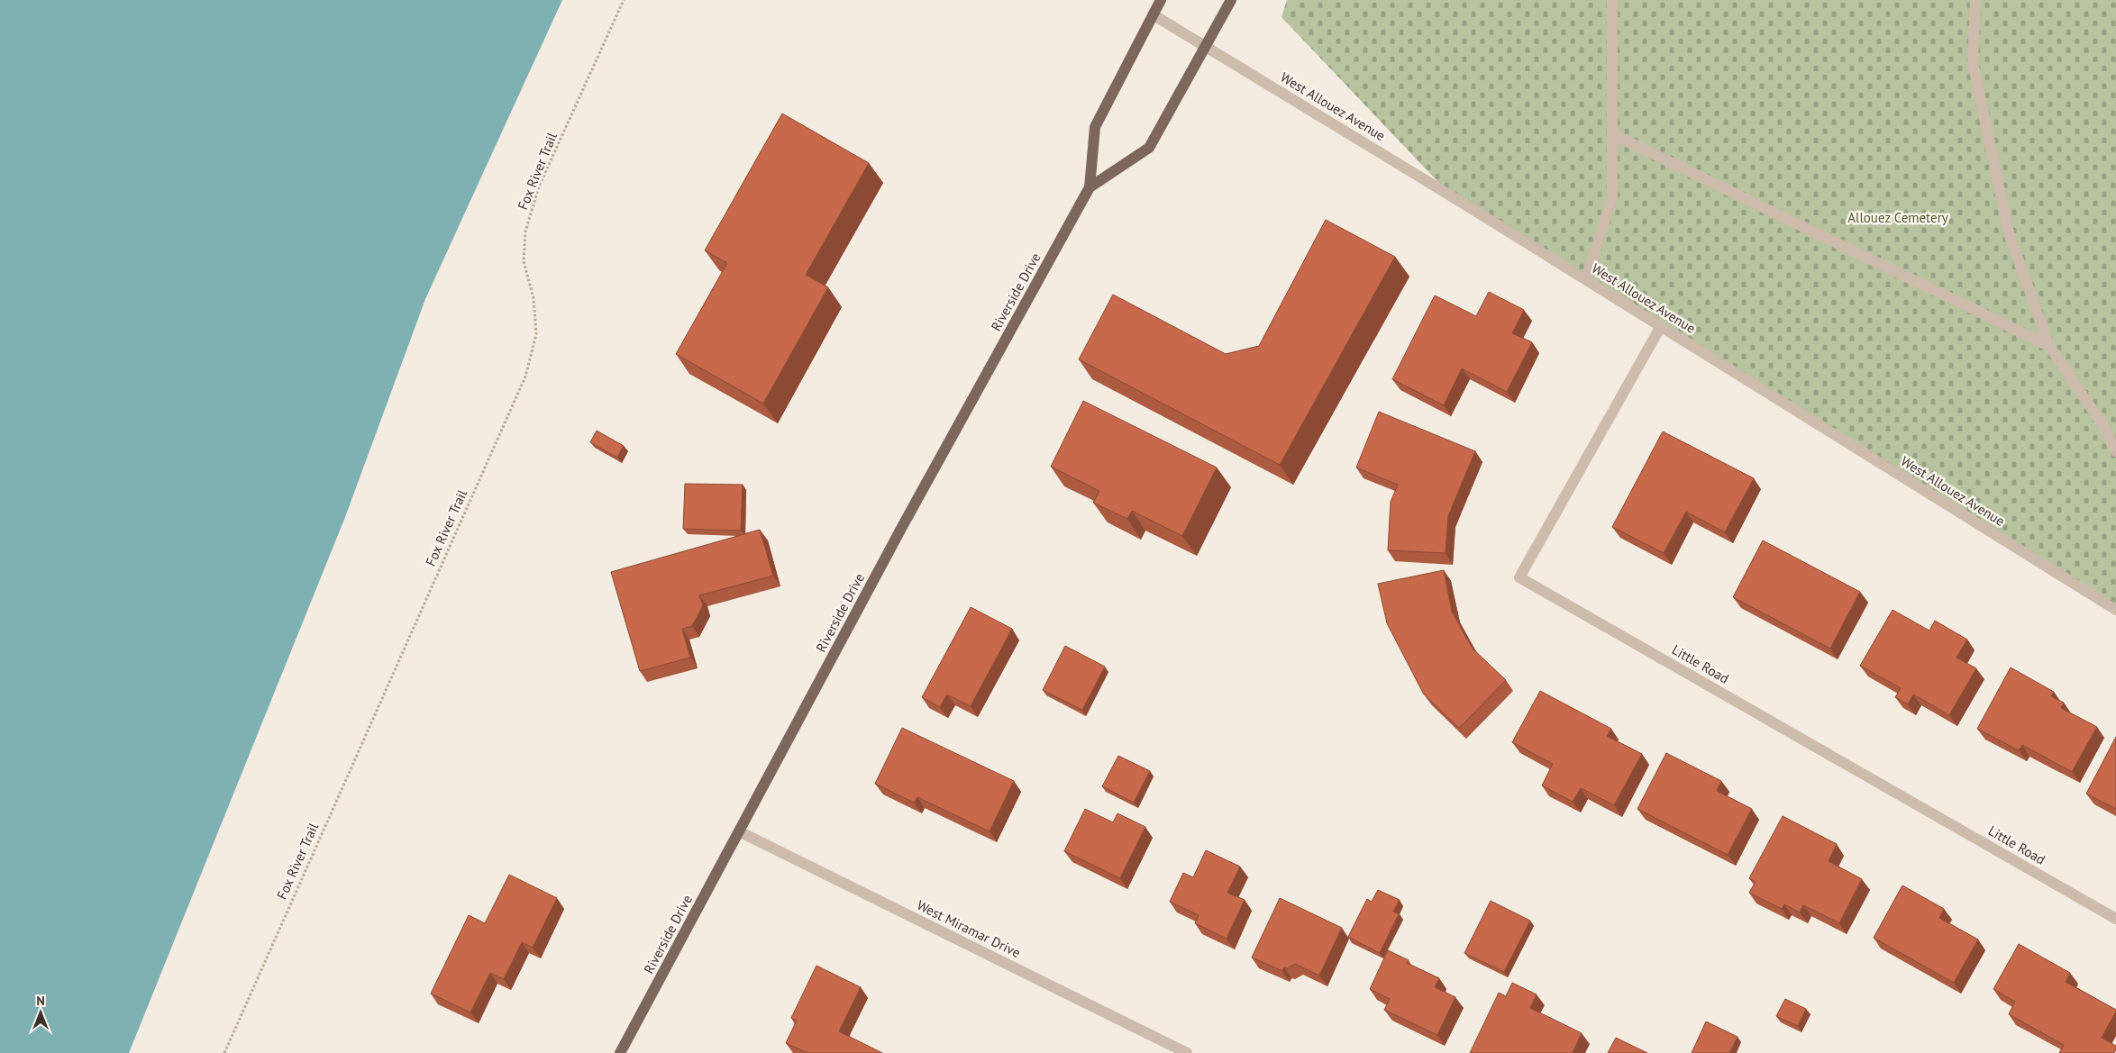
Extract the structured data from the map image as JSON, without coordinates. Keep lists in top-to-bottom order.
{
  "streets": {
    "main road": ["Riverside Drive"],
    "street": ["West Allouez Avenue", "Little Road", "West Miramar Drive"],
    "path": ["Fox River Trail"]
  },
  "crossings": [
    ["West Allouez Avenue", "Riverside Drive"],
    ["West Allouez Avenue", "Little Road"],
    ["Riverside Drive", "West Miramar Drive"]
  ],
  "parks": ["Allouez Cemetery"],
  "north": "top"
}
